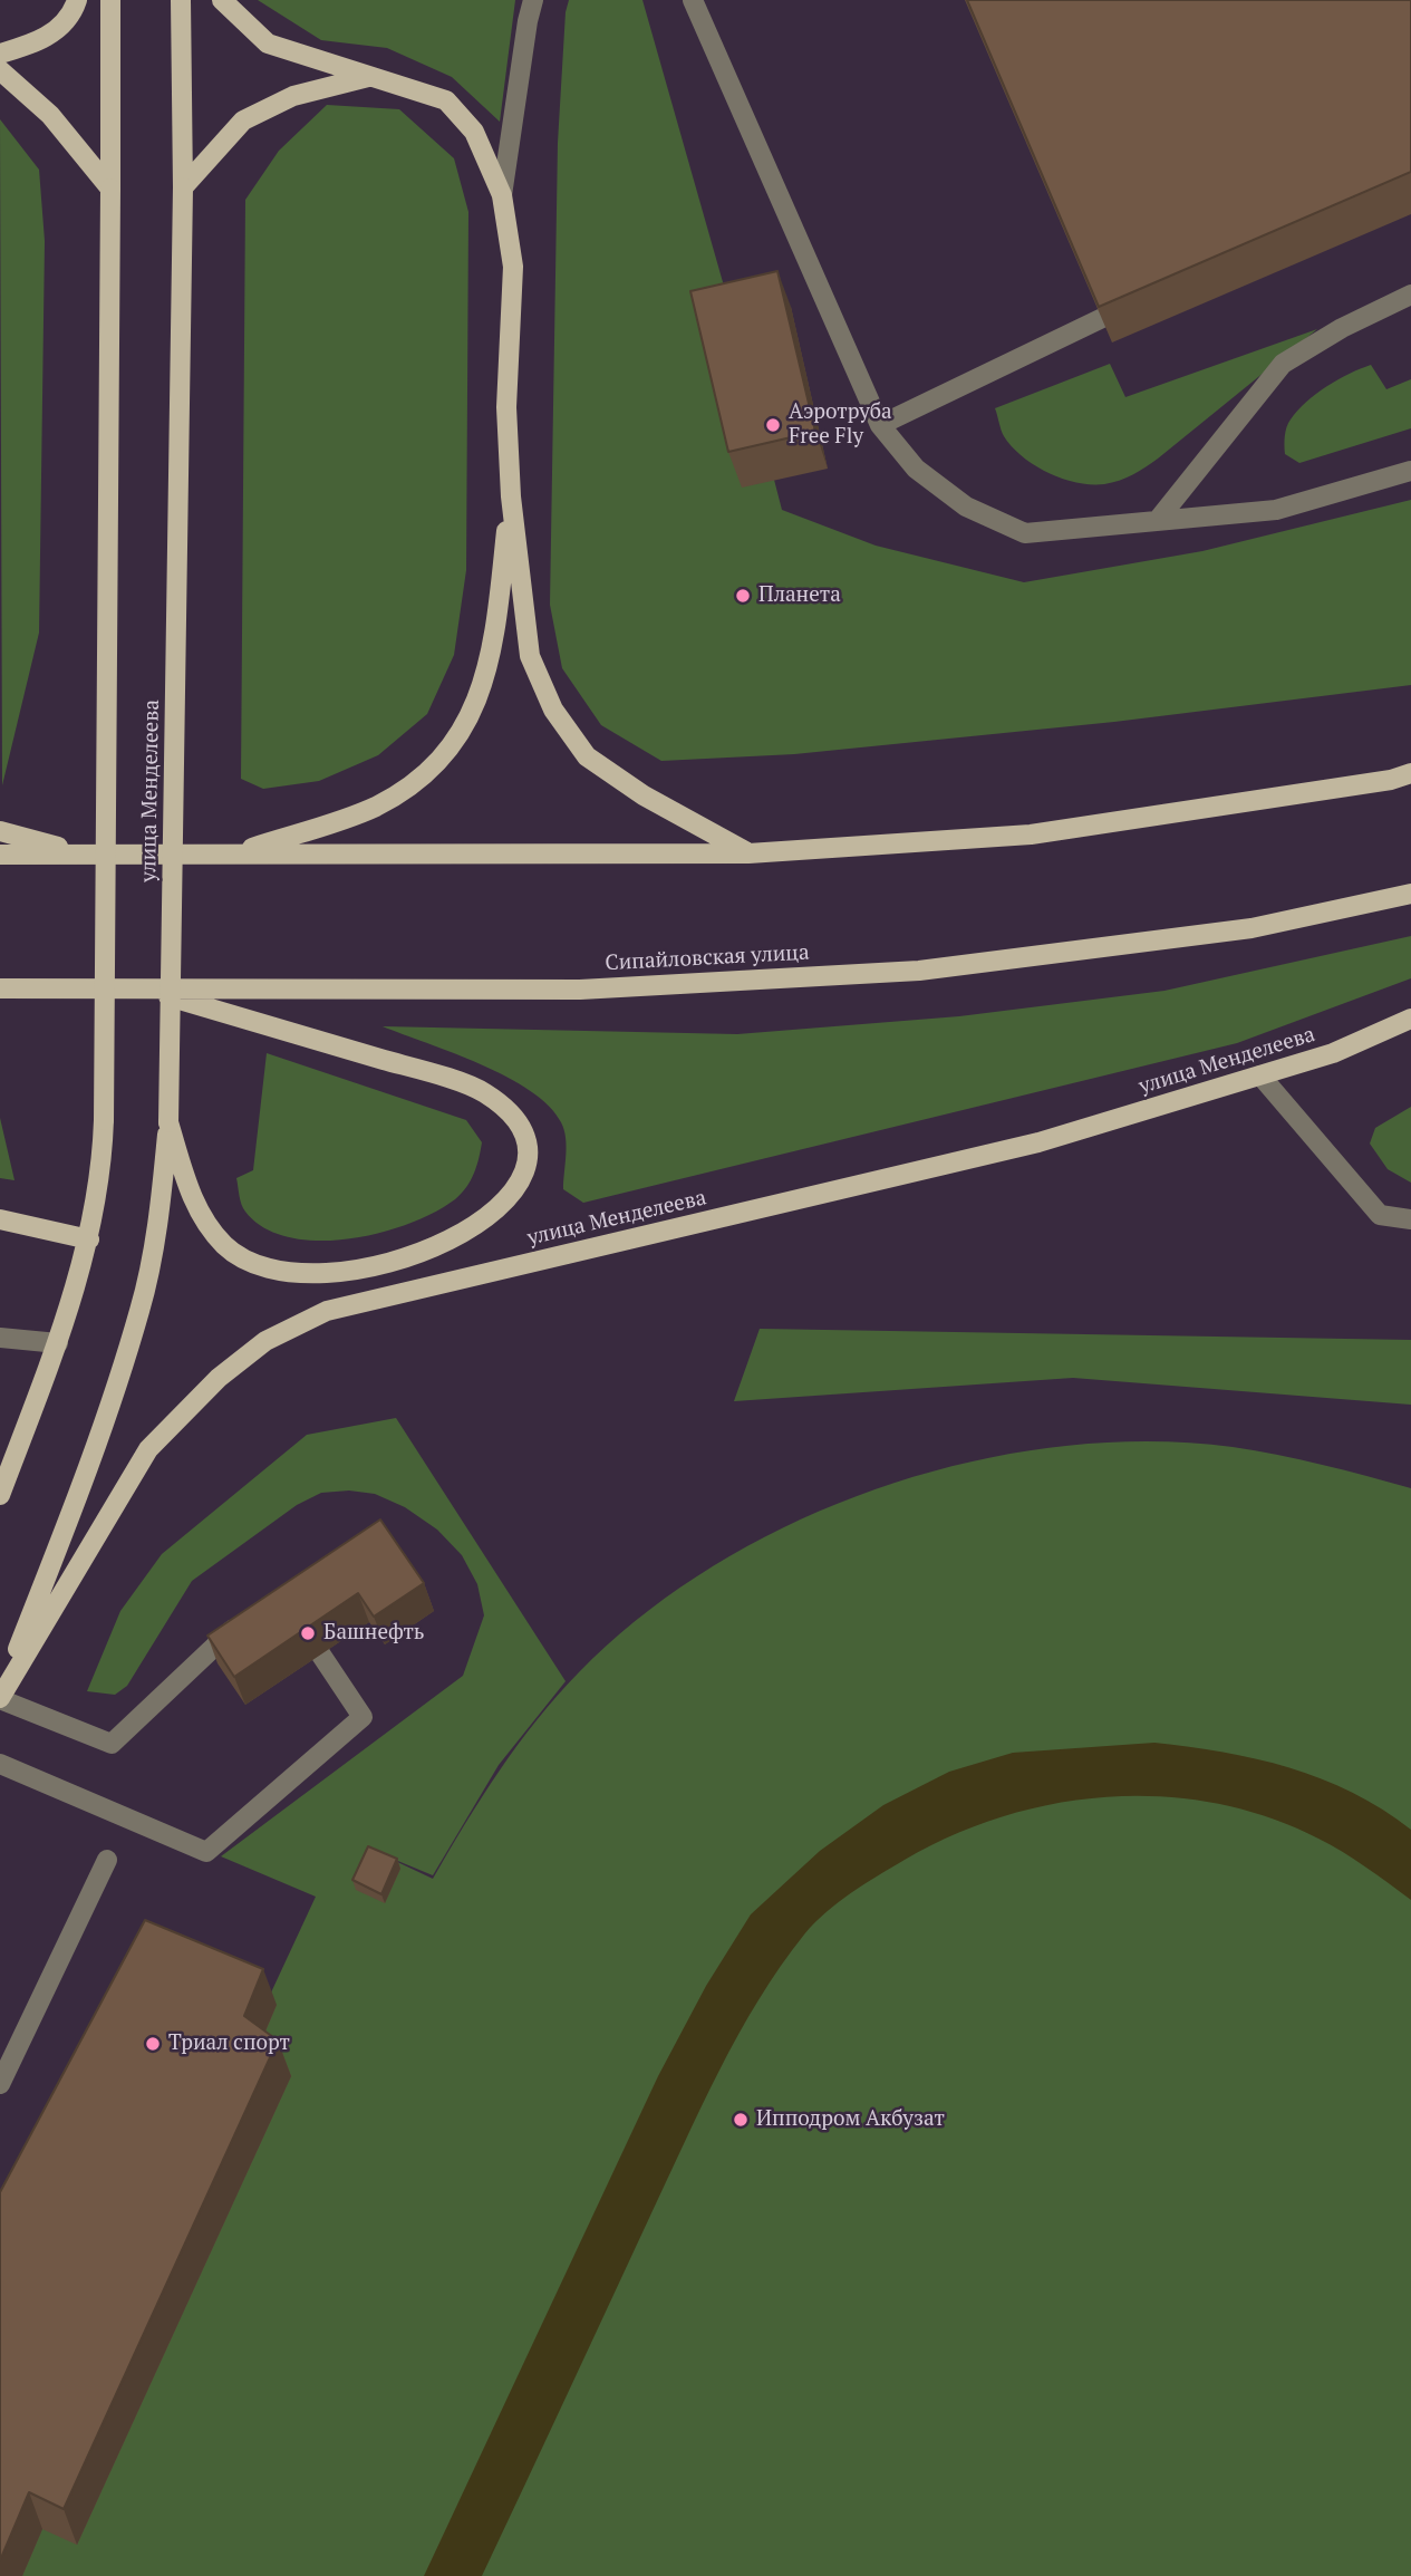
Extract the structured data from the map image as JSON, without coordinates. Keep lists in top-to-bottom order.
{
  "streets": {
    "main road": ["улица Менделеева", "Сипайловская улица"]
  },
  "places": [
    "Аэротруба Free Fly",
    "Планета",
    "Башнефть",
    "Триал спорт",
    "Ипподром Акбузат"
  ]
}
